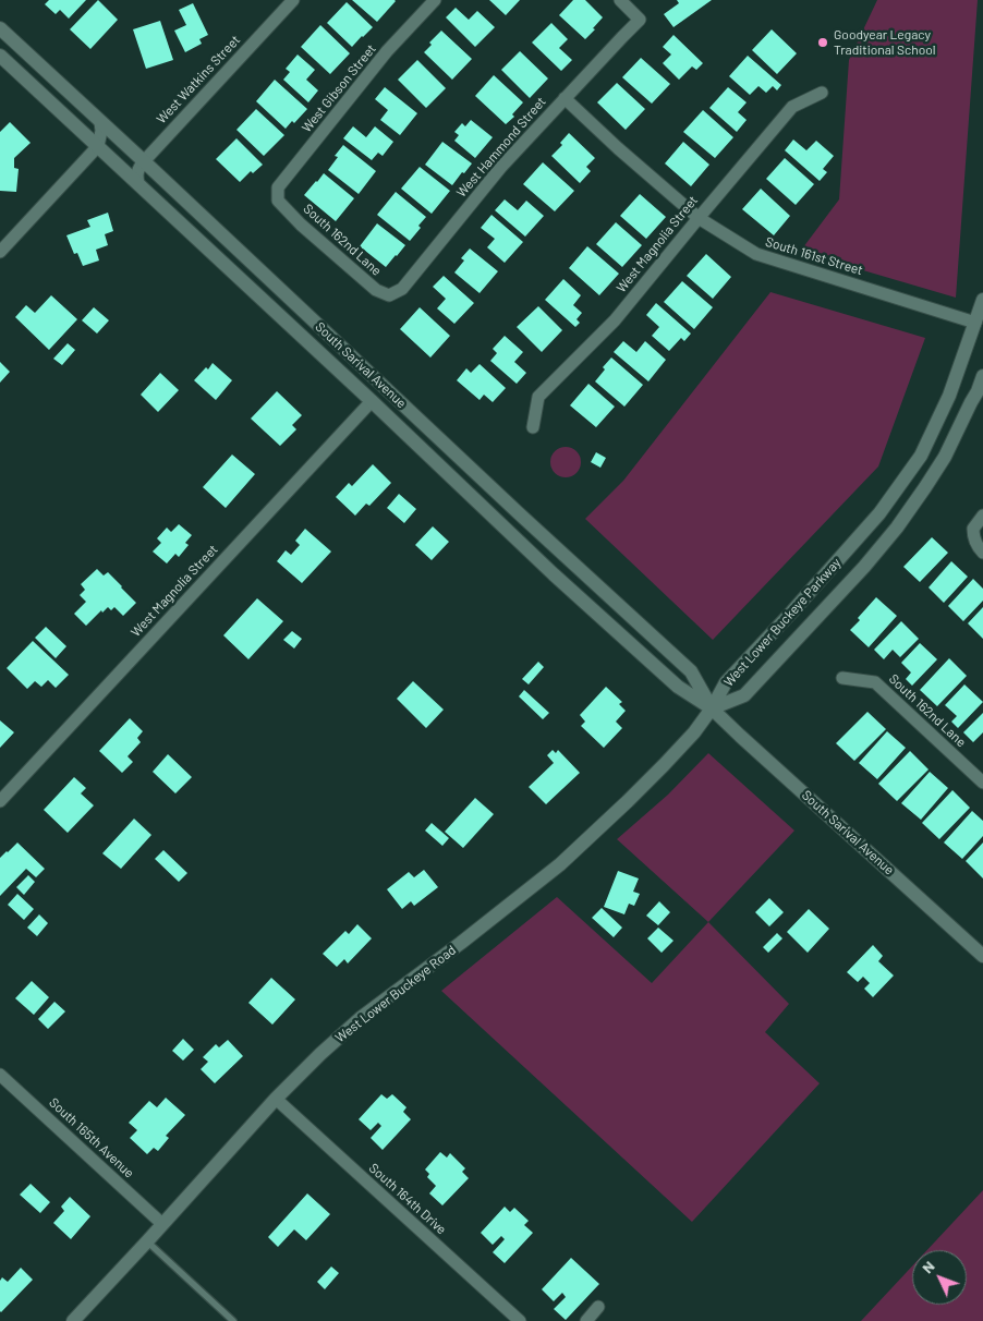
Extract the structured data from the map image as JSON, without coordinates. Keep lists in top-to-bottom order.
{
  "streets": {
    "main road": ["South Sarival Avenue", "West Lower Buckeye Parkway", "West Lower Buckeye Road"],
    "street": [
      "West Watkins Street",
      "West Gibson Street",
      "West Hammond Street",
      "South 162nd Lane",
      "West Magnolia Street",
      "South 161st Street",
      "South 165th Avenue",
      "South 164th Drive"
    ]
  },
  "crossings": [
    ["West Watkins Street", "South Sarival Avenue"],
    ["West Gibson Street", "South 162nd Lane"],
    ["West Hammond Street", "South 162nd Lane"],
    ["West Hammond Street", "South 161st Street"],
    ["West Magnolia Street", "South 161st Street"],
    ["West Magnolia Street", "South Sarival Avenue"],
    ["South 161st Street", "West Lower Buckeye Parkway"],
    ["South Sarival Avenue", "West Lower Buckeye Parkway"],
    ["South Sarival Avenue", "West Lower Buckeye Road"],
    ["West Lower Buckeye Parkway", "West Lower Buckeye Road"],
    ["West Lower Buckeye Road", "South 165th Avenue"],
    ["West Lower Buckeye Road", "South 164th Drive"]
  ],
  "places": ["Goodyear Legacy Traditional School"],
  "north": "top left"
}
